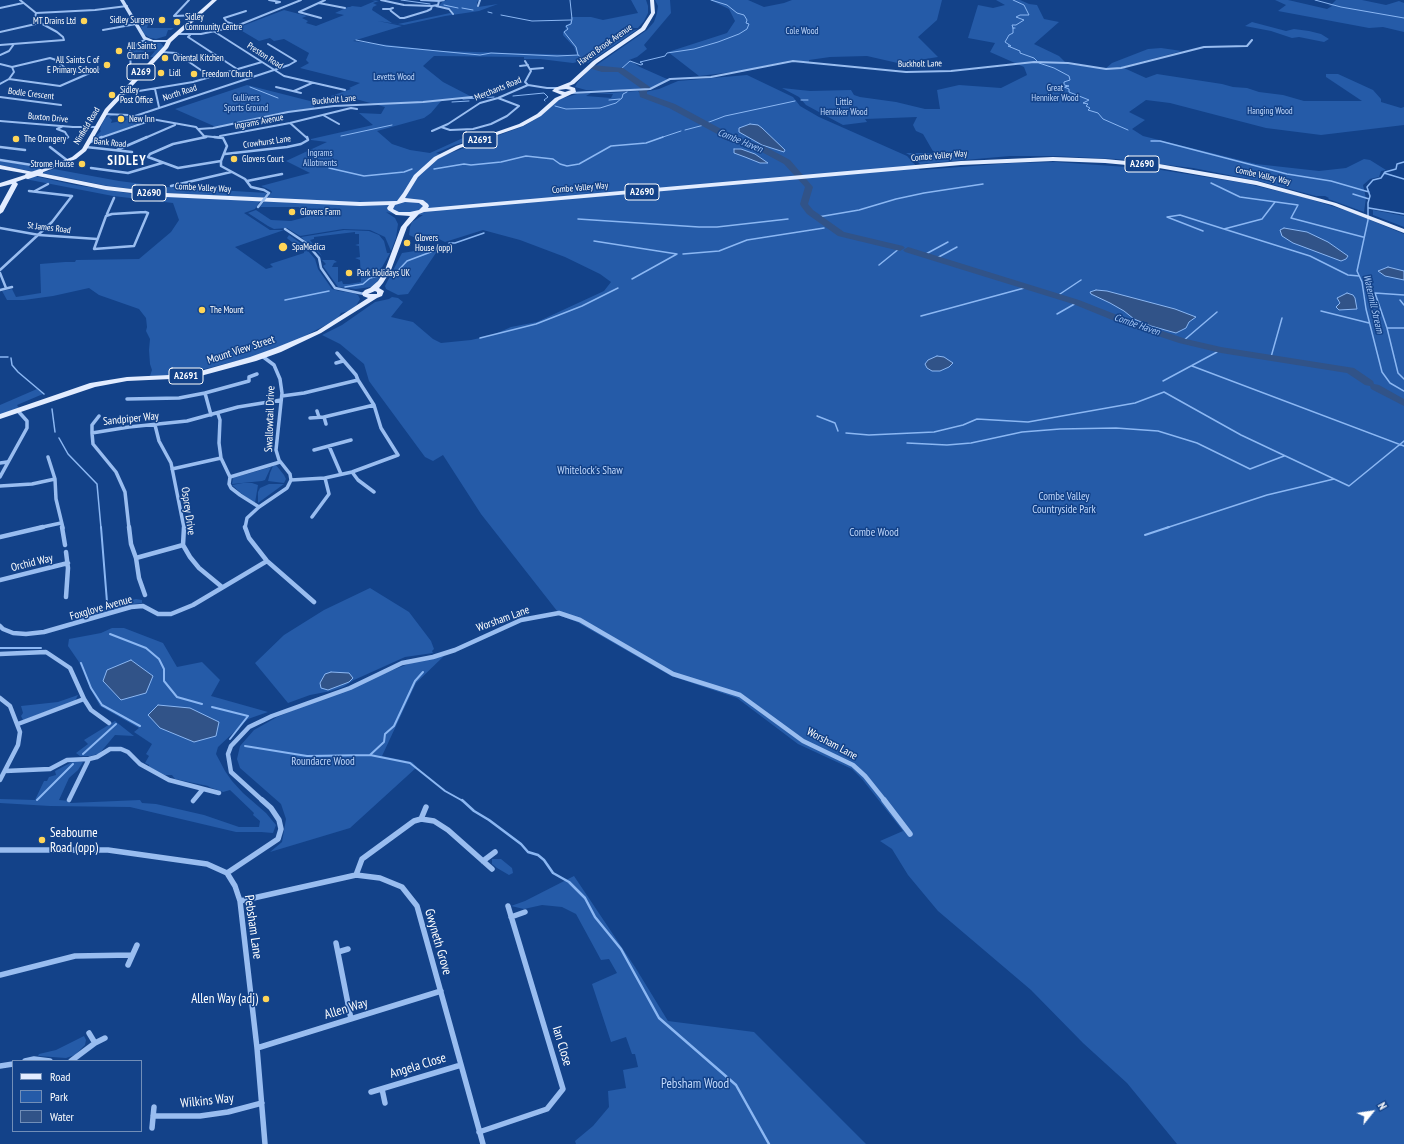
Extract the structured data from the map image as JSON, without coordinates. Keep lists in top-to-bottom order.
{
  "streets": {
    "main road": [
      "Haven Brook Avenue",
      "A269",
      "Ninfield Road",
      "A2691",
      "Combe Valley Way",
      "A2690",
      "Mount View Street"
    ],
    "street": [
      "Preston Road",
      "Buckholt Lane",
      "Merchants Road",
      "North Road",
      "Bodle Crescent",
      "Buxton Drive",
      "Ingrams Avenue",
      "Crowhurst Lane",
      "Bank Road",
      "St James Road",
      "Sandpiper Way",
      "Swallowtail Drive",
      "Osprey Drive",
      "Orchid Way",
      "Foxglove Avenue",
      "Worsham Lane",
      "Pebsham Lane",
      "Gwyneth Grove",
      "Allen Way",
      "Ian Close",
      "Angela Close",
      "Wilkins Way"
    ]
  },
  "crossings": [
    ["Haven Brook Avenue", "Buckholt Lane"],
    ["Haven Brook Avenue", "Combe Valley Way"],
    ["Preston Road", "North Road"],
    ["Buckholt Lane", "North Road"],
    ["A269", "Ninfield Road"],
    ["Buxton Drive", "Ninfield Road"],
    ["Ingrams Avenue", "Crowhurst Lane"],
    ["Ninfield Road", "Bank Road"],
    ["Mount View Street", "Swallowtail Drive"],
    ["Sandpiper Way", "Swallowtail Drive"],
    ["Sandpiper Way", "Osprey Drive"],
    ["Osprey Drive", "Foxglove Avenue"],
    ["Worsham Lane", "Pebsham Lane"],
    ["Pebsham Lane", "Gwyneth Grove"],
    ["Pebsham Lane", "Allen Way"],
    ["Pebsham Lane", "Wilkins Way"],
    ["Gwyneth Grove", "Allen Way"],
    ["Gwyneth Grove", "Ian Close"],
    ["Gwyneth Grove", "Angela Close"]
  ],
  "districts": ["SIDLEY"],
  "water": ["Combe Haven", "Watermill Stream"],
  "parks": [
    "Cole Wood",
    "Levetts Wood",
    "Great Henniker Wood",
    "Gullivers Sports Ground",
    "Little Henniker Wood",
    "Hanging Wood",
    "Ingrams Allotments",
    "Whitelock's Shaw",
    "Combe Valley Countryside Park",
    "Combe Wood",
    "Roundacre Wood",
    "Pebsham Wood"
  ],
  "places": [
    "Sidley Surgery",
    "MT Drains Ltd",
    "Sidley Community Centre",
    "All Saints Church",
    "Oriental Kitchen",
    "All Saints C of E Primary School",
    "Lidl",
    "Freedom Church",
    "Sidley Post Office",
    "New Inn",
    "The Orangery",
    "Glovers Court",
    "Strome House",
    "Glovers Farm",
    "Glovers House (opp)",
    "SpaMedica",
    "Park Holidays UK",
    "The Mount",
    "Seabourne Road (opp)",
    "Allen Way (adj)"
  ],
  "legend": ["Road", "Park", "Water"],
  "north": "top right"
}
